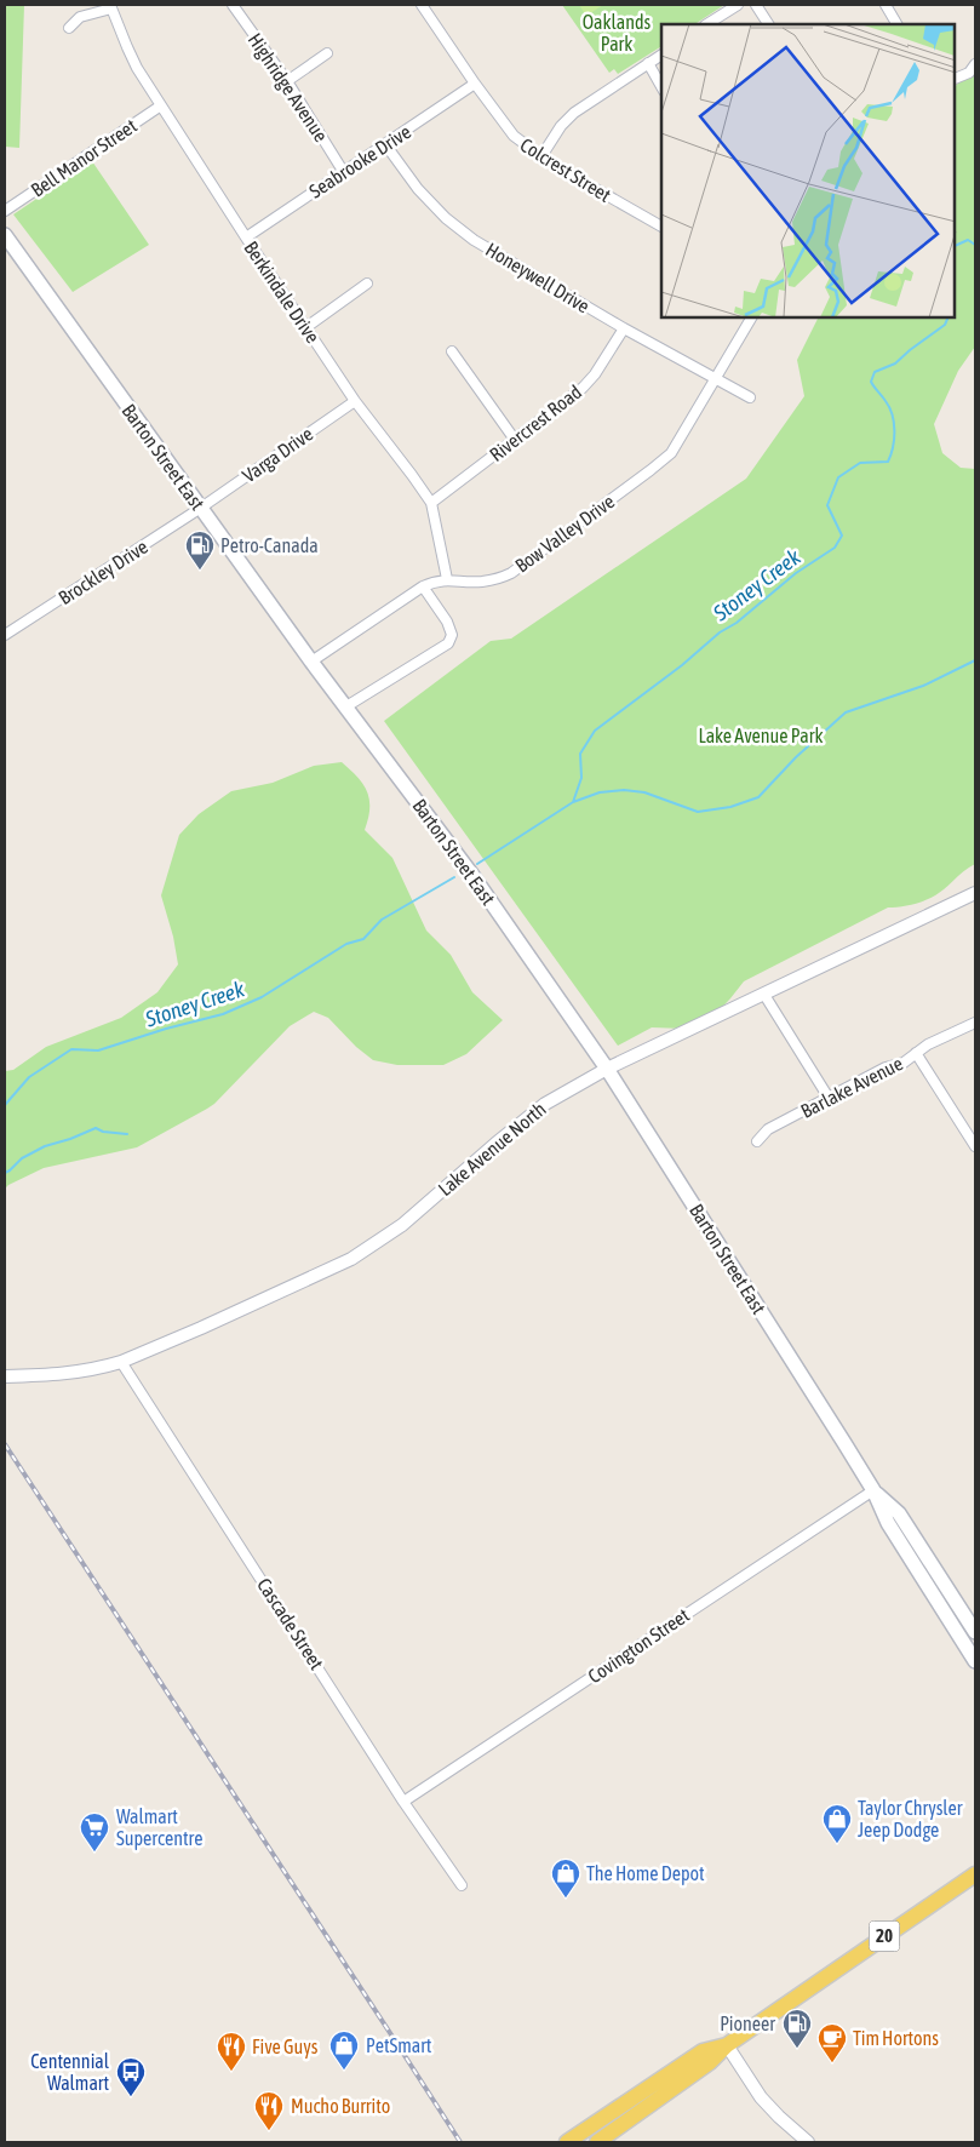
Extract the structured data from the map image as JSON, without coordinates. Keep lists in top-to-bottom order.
{
  "streets": {
    "main road": ["Barton Street East", "20"],
    "street": [
      "Highridge Avenue",
      "Bell Manor Street",
      "Seabrooke Drive",
      "Colcrest Street",
      "Honeywell Drive",
      "Berkindale Drive",
      "Rivercrest Road",
      "Varga Drive",
      "Bow Valley Drive",
      "Brockley Drive",
      "Barlake Avenue",
      "Lake Avenue North",
      "Cascade Street",
      "Covington Street"
    ]
  },
  "crossings": [
    ["Highridge Avenue", "Seabrooke Drive"],
    ["Bell Manor Street", "Berkindale Drive"],
    ["Seabrooke Drive", "Colcrest Street"],
    ["Seabrooke Drive", "Honeywell Drive"],
    ["Seabrooke Drive", "Berkindale Drive"],
    ["Honeywell Drive", "Rivercrest Road"],
    ["Honeywell Drive", "Bow Valley Drive"],
    ["Berkindale Drive", "Rivercrest Road"],
    ["Berkindale Drive", "Varga Drive"],
    ["Berkindale Drive", "Bow Valley Drive"],
    ["Varga Drive", "Barton Street East"],
    ["Varga Drive", "Brockley Drive"],
    ["Barton Street East", "Bow Valley Drive"],
    ["Barton Street East", "Brockley Drive"],
    ["Barton Street East", "Lake Avenue North"],
    ["Barton Street East", "Covington Street"],
    ["Lake Avenue North", "Cascade Street"],
    ["Cascade Street", "Covington Street"]
  ],
  "water": ["Stoney Creek"],
  "parks": ["Oaklands Park", "Lake Avenue Park"],
  "places": {
    "fuel station": ["Petro-Canada", "Pioneer"],
    "shop": ["Taylor Chrysler Jeep Dodge", "The Home Depot", "PetSmart"],
    "supermarket": ["Walmart Supercentre"],
    "cafe": ["Tim Hortons"],
    "restaurant": ["Five Guys", "Mucho Burrito"],
    "bus stop": ["Centennial Walmart"]
  }
}
